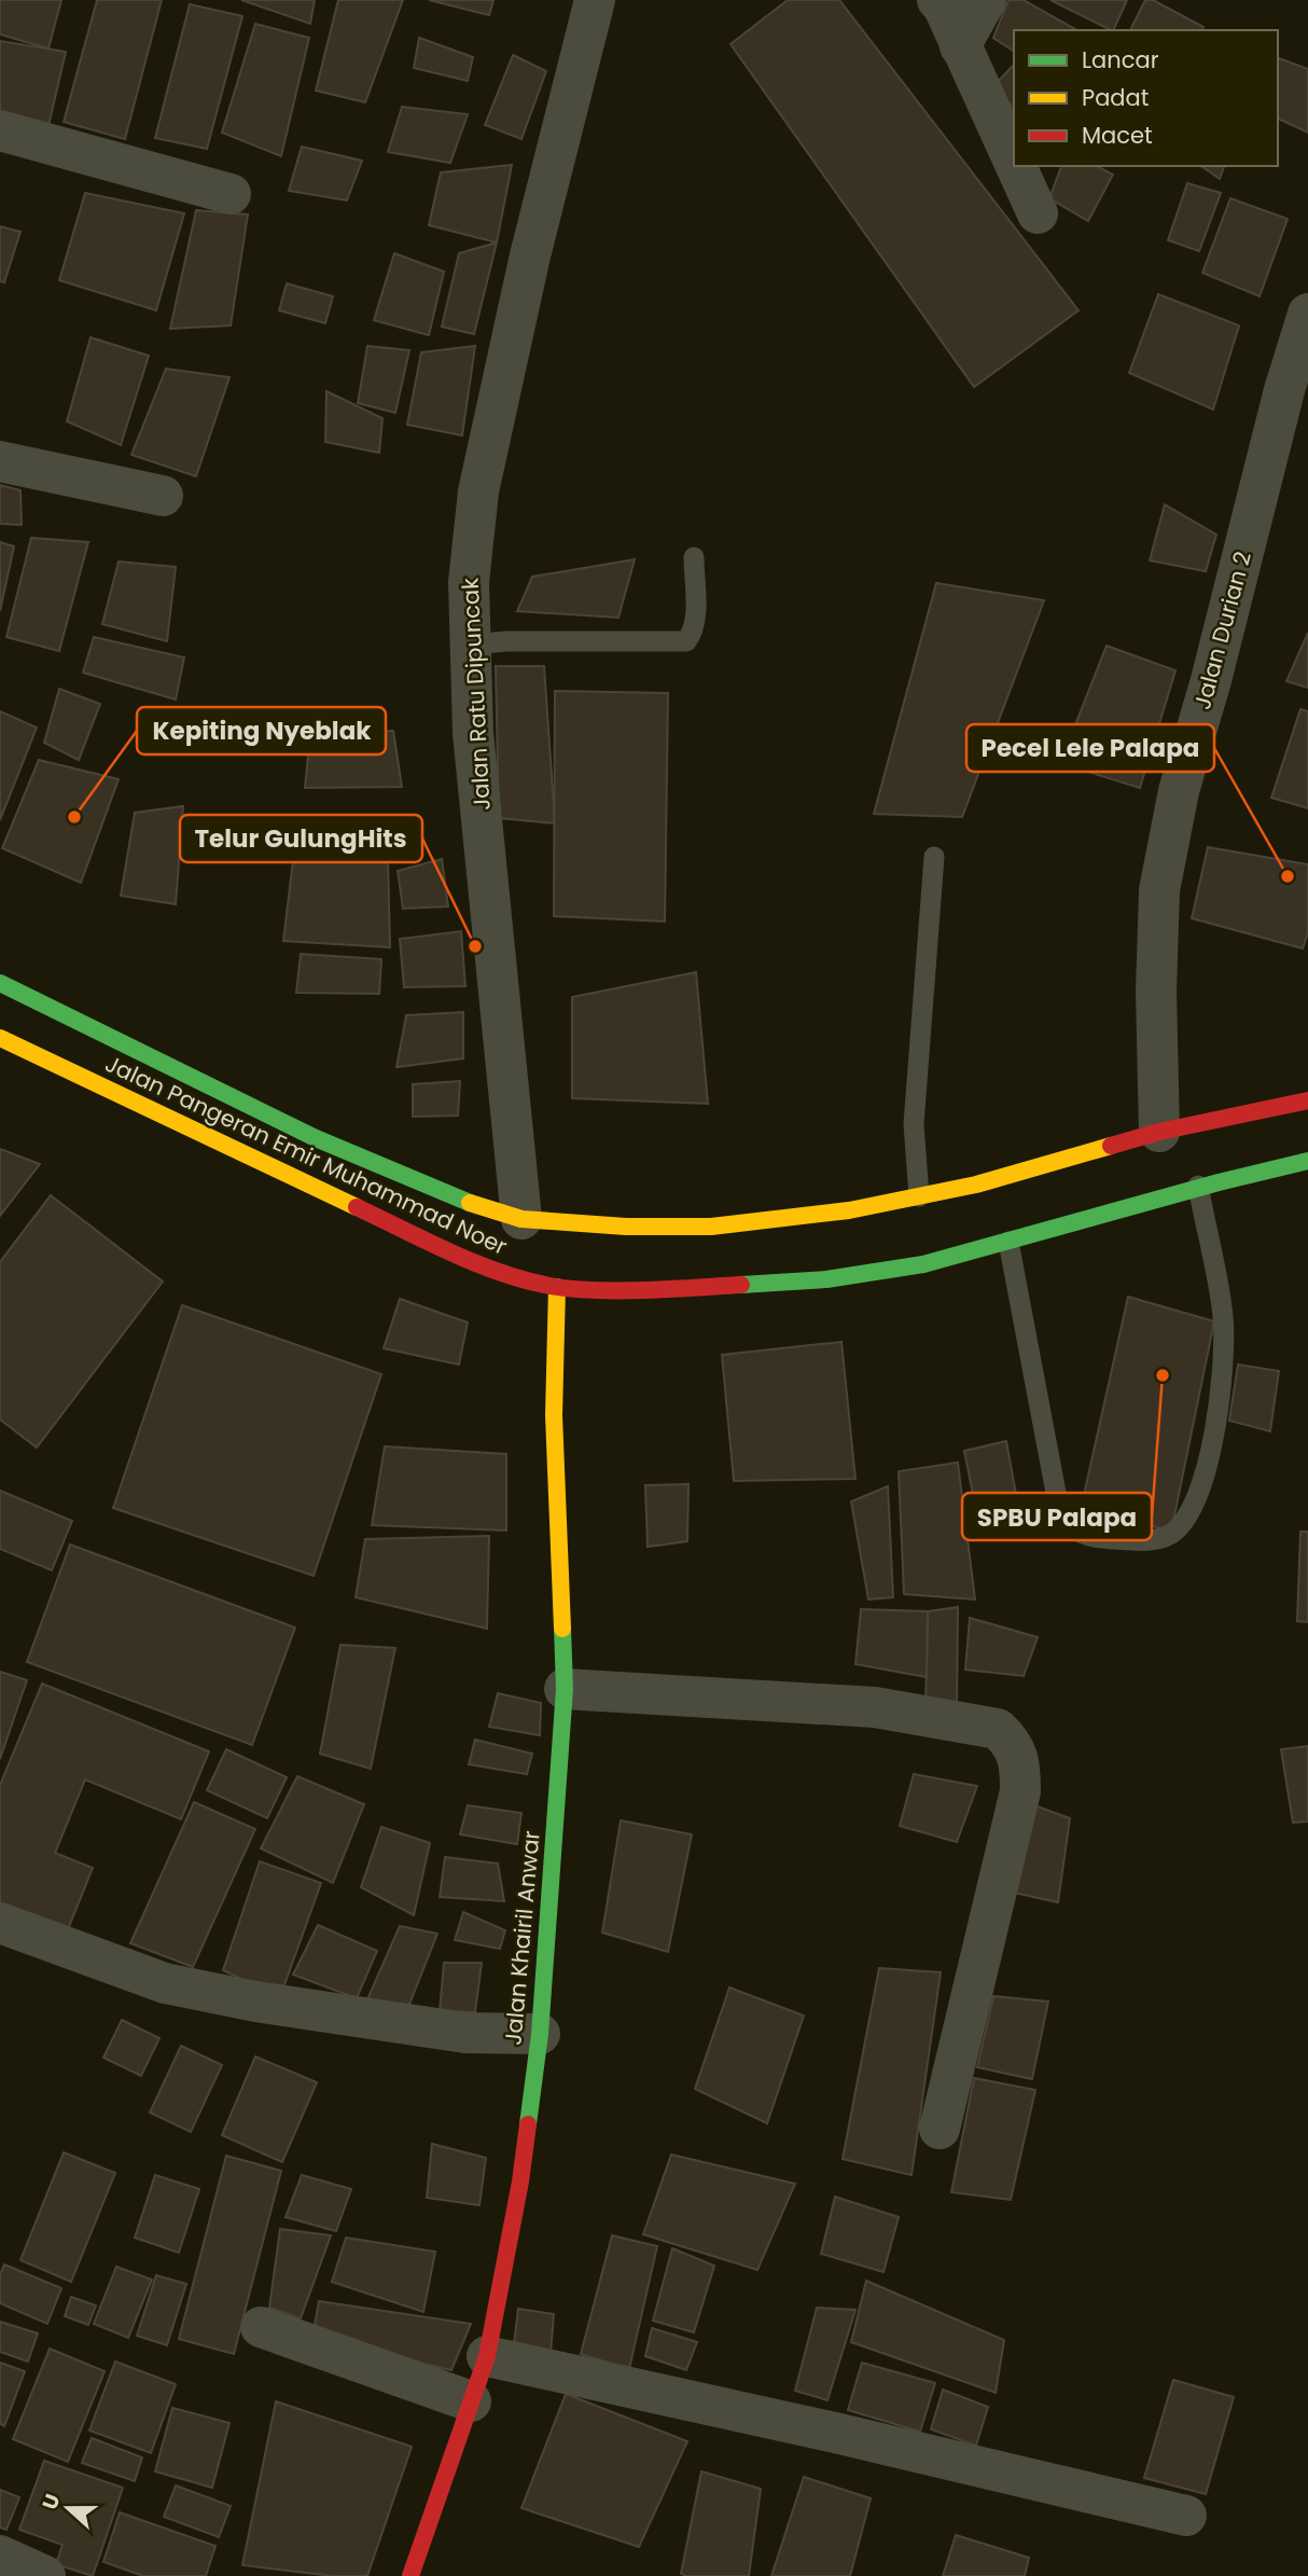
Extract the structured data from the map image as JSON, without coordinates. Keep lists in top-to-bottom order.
{
  "streets": {
    "main road": ["Jalan Pangeran Emir Muhammad Noer", "Jalan Khairil Anwar"],
    "street": ["Jalan Durian 2", "Jalan Ratu Dipuncak"]
  },
  "crossings": [
    ["Jalan Durian 2", "Jalan Pangeran Emir Muhammad Noer"],
    ["Jalan Ratu Dipuncak", "Jalan Pangeran Emir Muhammad Noer"],
    ["Jalan Pangeran Emir Muhammad Noer", "Jalan Khairil Anwar"]
  ],
  "places": [
    "Kepiting Nyeblak",
    "Pecel Lele Palapa",
    "Telur GulungHits",
    "SPBU Palapa"
  ],
  "legend": ["Lancar", "Padat", "Macet"],
  "north": "left"
}
